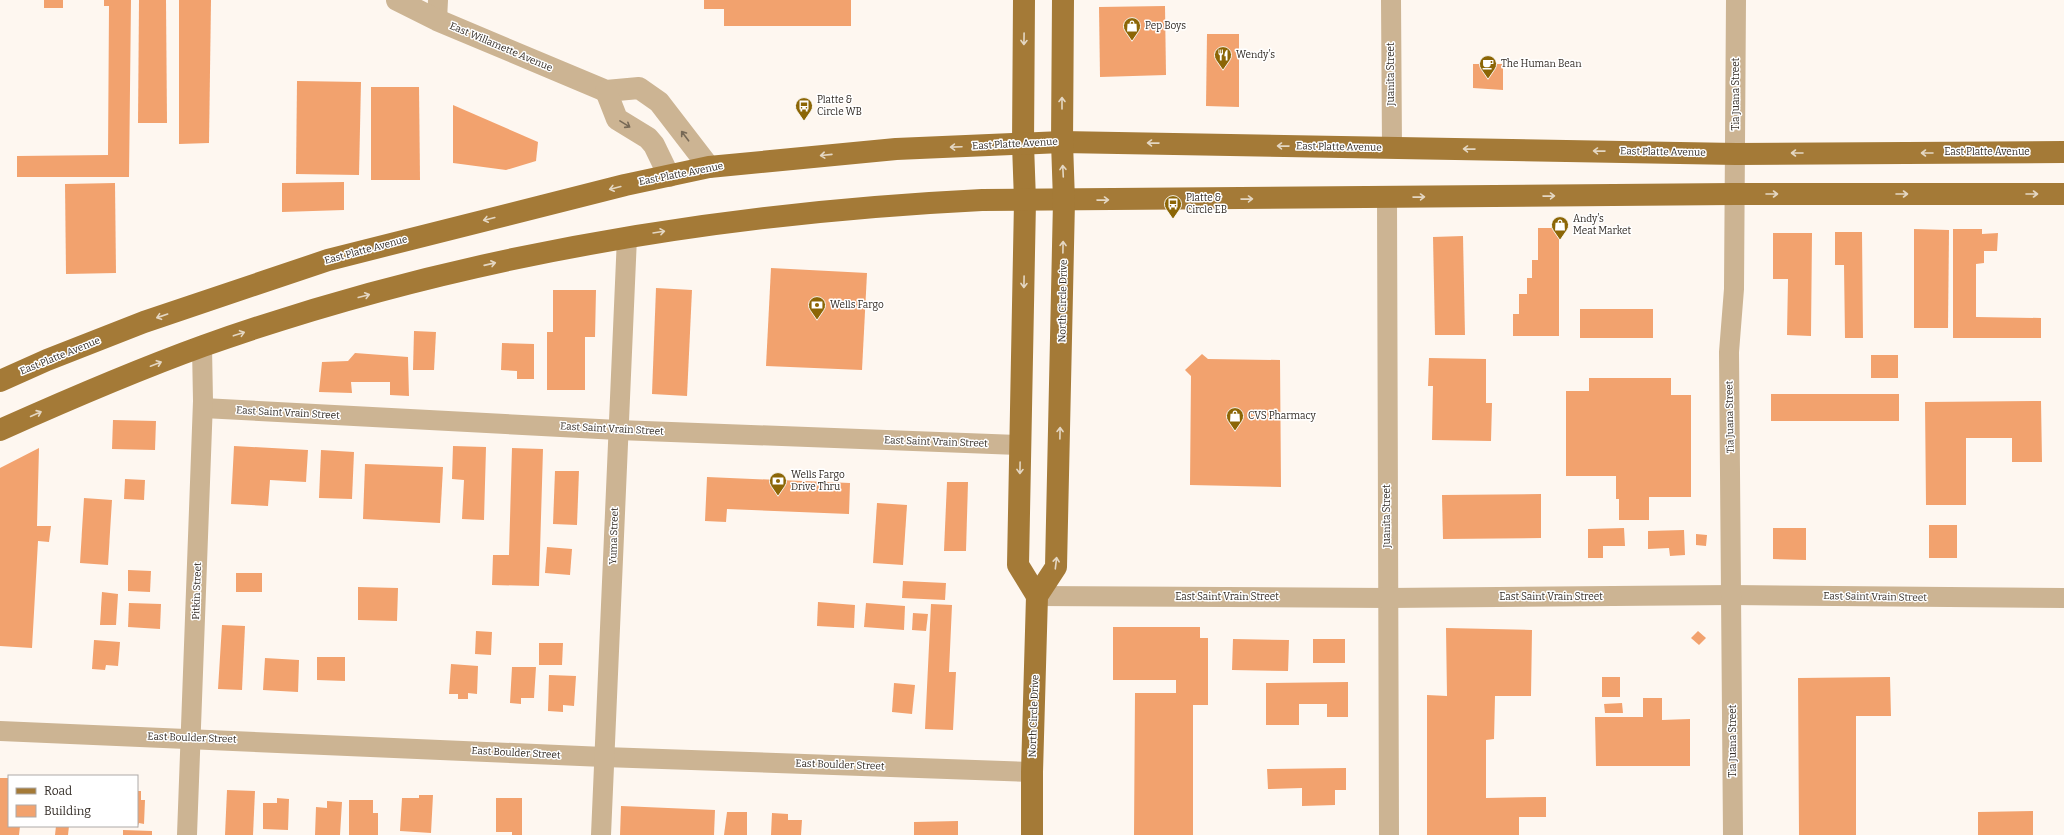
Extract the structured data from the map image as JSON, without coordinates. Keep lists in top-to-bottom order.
{
  "streets": {
    "main road": ["East Platte Avenue", "North Circle Drive"],
    "street": [
      "East Willamette Avenue",
      "Juanita Street",
      "Tia Juana Street",
      "East Saint Vrain Street",
      "Yuma Street",
      "Pitkin Street",
      "East Boulder Street"
    ]
  },
  "crossings": [
    ["East Willamette Avenue", "East Platte Avenue"],
    ["Juanita Street", "East Platte Avenue"],
    ["Juanita Street", "East Saint Vrain Street"],
    ["Tia Juana Street", "East Platte Avenue"],
    ["Tia Juana Street", "East Saint Vrain Street"],
    ["East Platte Avenue", "North Circle Drive"],
    ["North Circle Drive", "East Saint Vrain Street"],
    ["North Circle Drive", "East Boulder Street"],
    ["East Saint Vrain Street", "Yuma Street"],
    ["East Saint Vrain Street", "Pitkin Street"],
    ["Yuma Street", "East Boulder Street"],
    ["Pitkin Street", "East Boulder Street"]
  ],
  "places": {
    "shop": ["Pep Boys", "Andy's Meat Market", "CVS Pharmacy"],
    "restaurant": ["Wendy's"],
    "cafe": ["The Human Bean"],
    "bus stop": ["Platte & Circle WB", "Platte & Circle EB"],
    "bank": ["Wells Fargo", "Wells Fargo Drive Thru"]
  },
  "legend": ["Road", "Building"]
}
